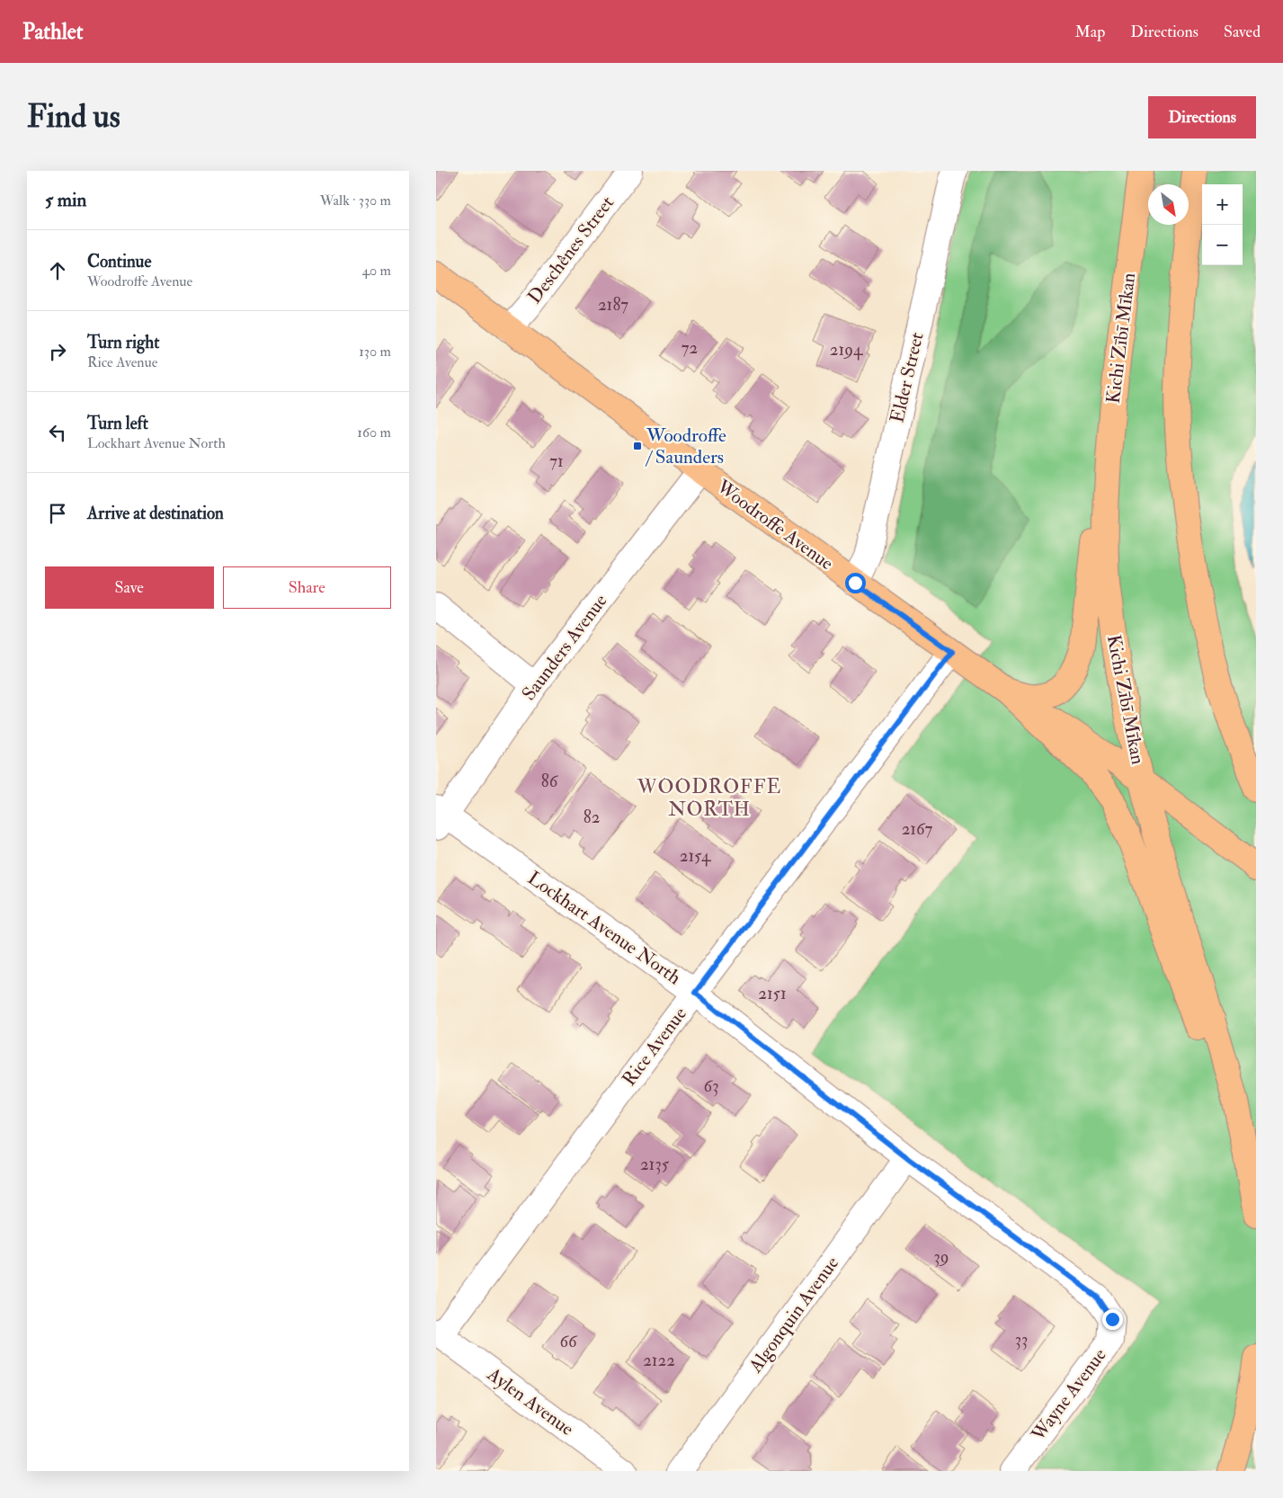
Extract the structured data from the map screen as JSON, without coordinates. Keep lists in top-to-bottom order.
{
  "streets": {
    "main road": ["Kichi Zībī Mīkan", "Woodroffe Avenue"],
    "street": [
      "Deschênes Street",
      "Elder Street",
      "Saunders Avenue",
      "Lockhart Avenue North",
      "Rice Avenue",
      "Algonquin Avenue",
      "Wayne Avenue",
      "Aylen Avenue"
    ]
  },
  "crossings": [
    ["Deschênes Street", "Woodroffe Avenue"],
    ["Elder Street", "Woodroffe Avenue"],
    ["Woodroffe Avenue", "Saunders Avenue"],
    ["Woodroffe Avenue", "Rice Avenue"],
    ["Saunders Avenue", "Lockhart Avenue North"],
    ["Lockhart Avenue North", "Rice Avenue"],
    ["Lockhart Avenue North", "Algonquin Avenue"],
    ["Lockhart Avenue North", "Wayne Avenue"],
    ["Rice Avenue", "Aylen Avenue"]
  ],
  "districts": ["WOODROFFE NORTH"],
  "places": {
    "transit": ["Woodroffe / Saunders"]
  },
  "house_numbers": [
    "2187",
    "72",
    "2194",
    "71",
    "86",
    "82",
    "2167",
    "2154",
    "2151",
    "63",
    "2135",
    "39",
    "33",
    "66",
    "2122"
  ],
  "north": "bottom right",
  "page": {
    "header": "Pathlet",
    "nav": ["Map", "Directions", "Saved"],
    "buttons": [
      "Directions",
      ["Save", "Share"]
    ],
    "title": "Find us",
    "heading": ["5 min", "Walk · 330 m"],
    "map_buttons": ["+", "−"],
    "list": [
      ["Continue", "Woodroffe Avenue", "40 m"],
      ["Turn right", "Rice Avenue", "130 m"],
      ["Turn left", "Lockhart Avenue North", "160 m"],
      "Arrive at destination"
    ]
  }
}
